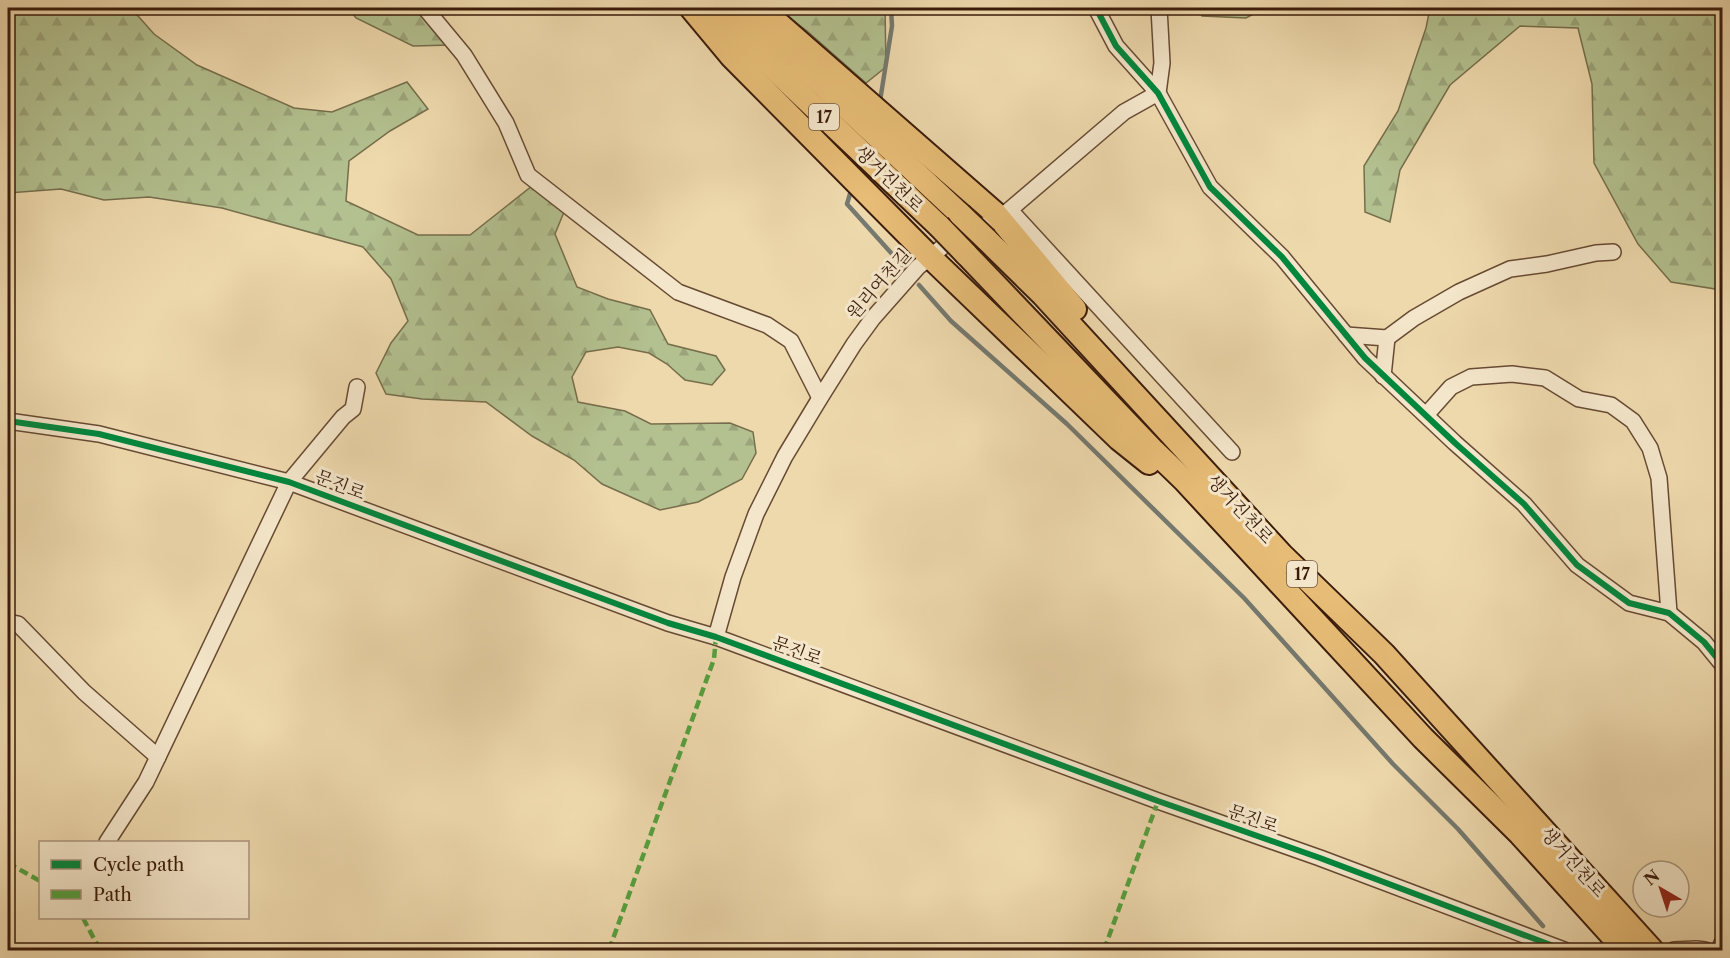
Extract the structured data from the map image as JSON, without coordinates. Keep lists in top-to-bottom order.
{
  "streets": {
    "highway": ["17", "생거진천로"],
    "street": ["원리여천길", "문진로"]
  },
  "crossings": [
    ["17", "생거진천로"],
    ["원리여천길", "문진로"]
  ],
  "legend": ["Cycle path", "Path"],
  "north": "top left"
}
